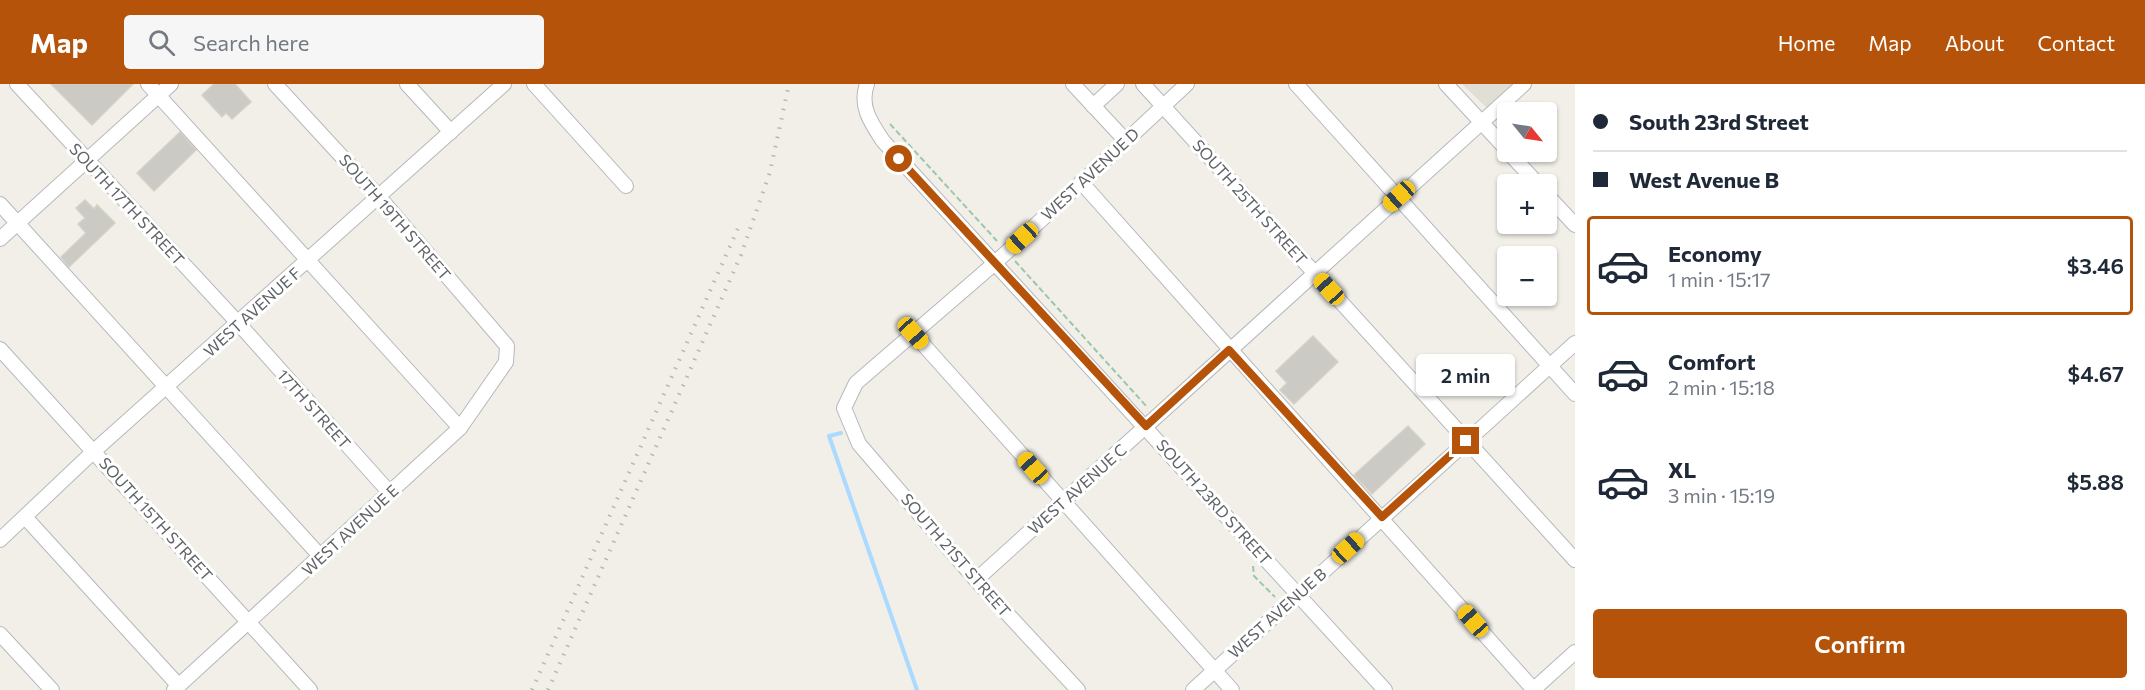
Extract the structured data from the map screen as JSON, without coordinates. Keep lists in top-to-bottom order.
{
  "streets": {
    "street": [
      "WEST AVENUE D",
      "SOUTH 25TH STREET",
      "SOUTH 17TH STREET",
      "SOUTH 19TH STREET",
      "WEST AVENUE F",
      "17TH STREET",
      "WEST AVENUE C",
      "SOUTH 23RD STREET",
      "SOUTH 15TH STREET",
      "WEST AVENUE E",
      "SOUTH 21ST STREET",
      "WEST AVENUE B"
    ]
  },
  "crossings": [
    ["WEST AVENUE D", "SOUTH 25TH STREET"],
    ["WEST AVENUE D", "SOUTH 23RD STREET"],
    ["WEST AVENUE D", "SOUTH 21ST STREET"],
    ["SOUTH 25TH STREET", "WEST AVENUE C"],
    ["SOUTH 25TH STREET", "WEST AVENUE B"],
    ["SOUTH 17TH STREET", "WEST AVENUE F"],
    ["SOUTH 17TH STREET", "17TH STREET"],
    ["SOUTH 19TH STREET", "WEST AVENUE F"],
    ["SOUTH 19TH STREET", "WEST AVENUE E"],
    ["WEST AVENUE F", "17TH STREET"],
    ["WEST AVENUE F", "SOUTH 15TH STREET"],
    ["17TH STREET", "WEST AVENUE E"],
    ["WEST AVENUE C", "SOUTH 23RD STREET"],
    ["WEST AVENUE C", "SOUTH 21ST STREET"],
    ["SOUTH 23RD STREET", "WEST AVENUE B"],
    ["SOUTH 15TH STREET", "WEST AVENUE E"]
  ],
  "north": "bottom right",
  "page": {
    "header": "Map",
    "search": "Search here",
    "nav": [
      "Home",
      "Map",
      "About",
      "Contact"
    ],
    "banner": ["South 23rd Street", "West Avenue B"],
    "map_buttons": ["+", "−"],
    "list": [
      {
        "name": "Economy",
        "note": "1 min · 15:17",
        "value": "$3.46"
      },
      {
        "name": "Comfort",
        "note": "2 min · 15:18",
        "value": "$4.67"
      },
      {
        "name": "XL",
        "note": "3 min · 15:19",
        "value": "$5.88"
      }
    ],
    "bubble": "2 min",
    "buttons": "Confirm"
  }
}
